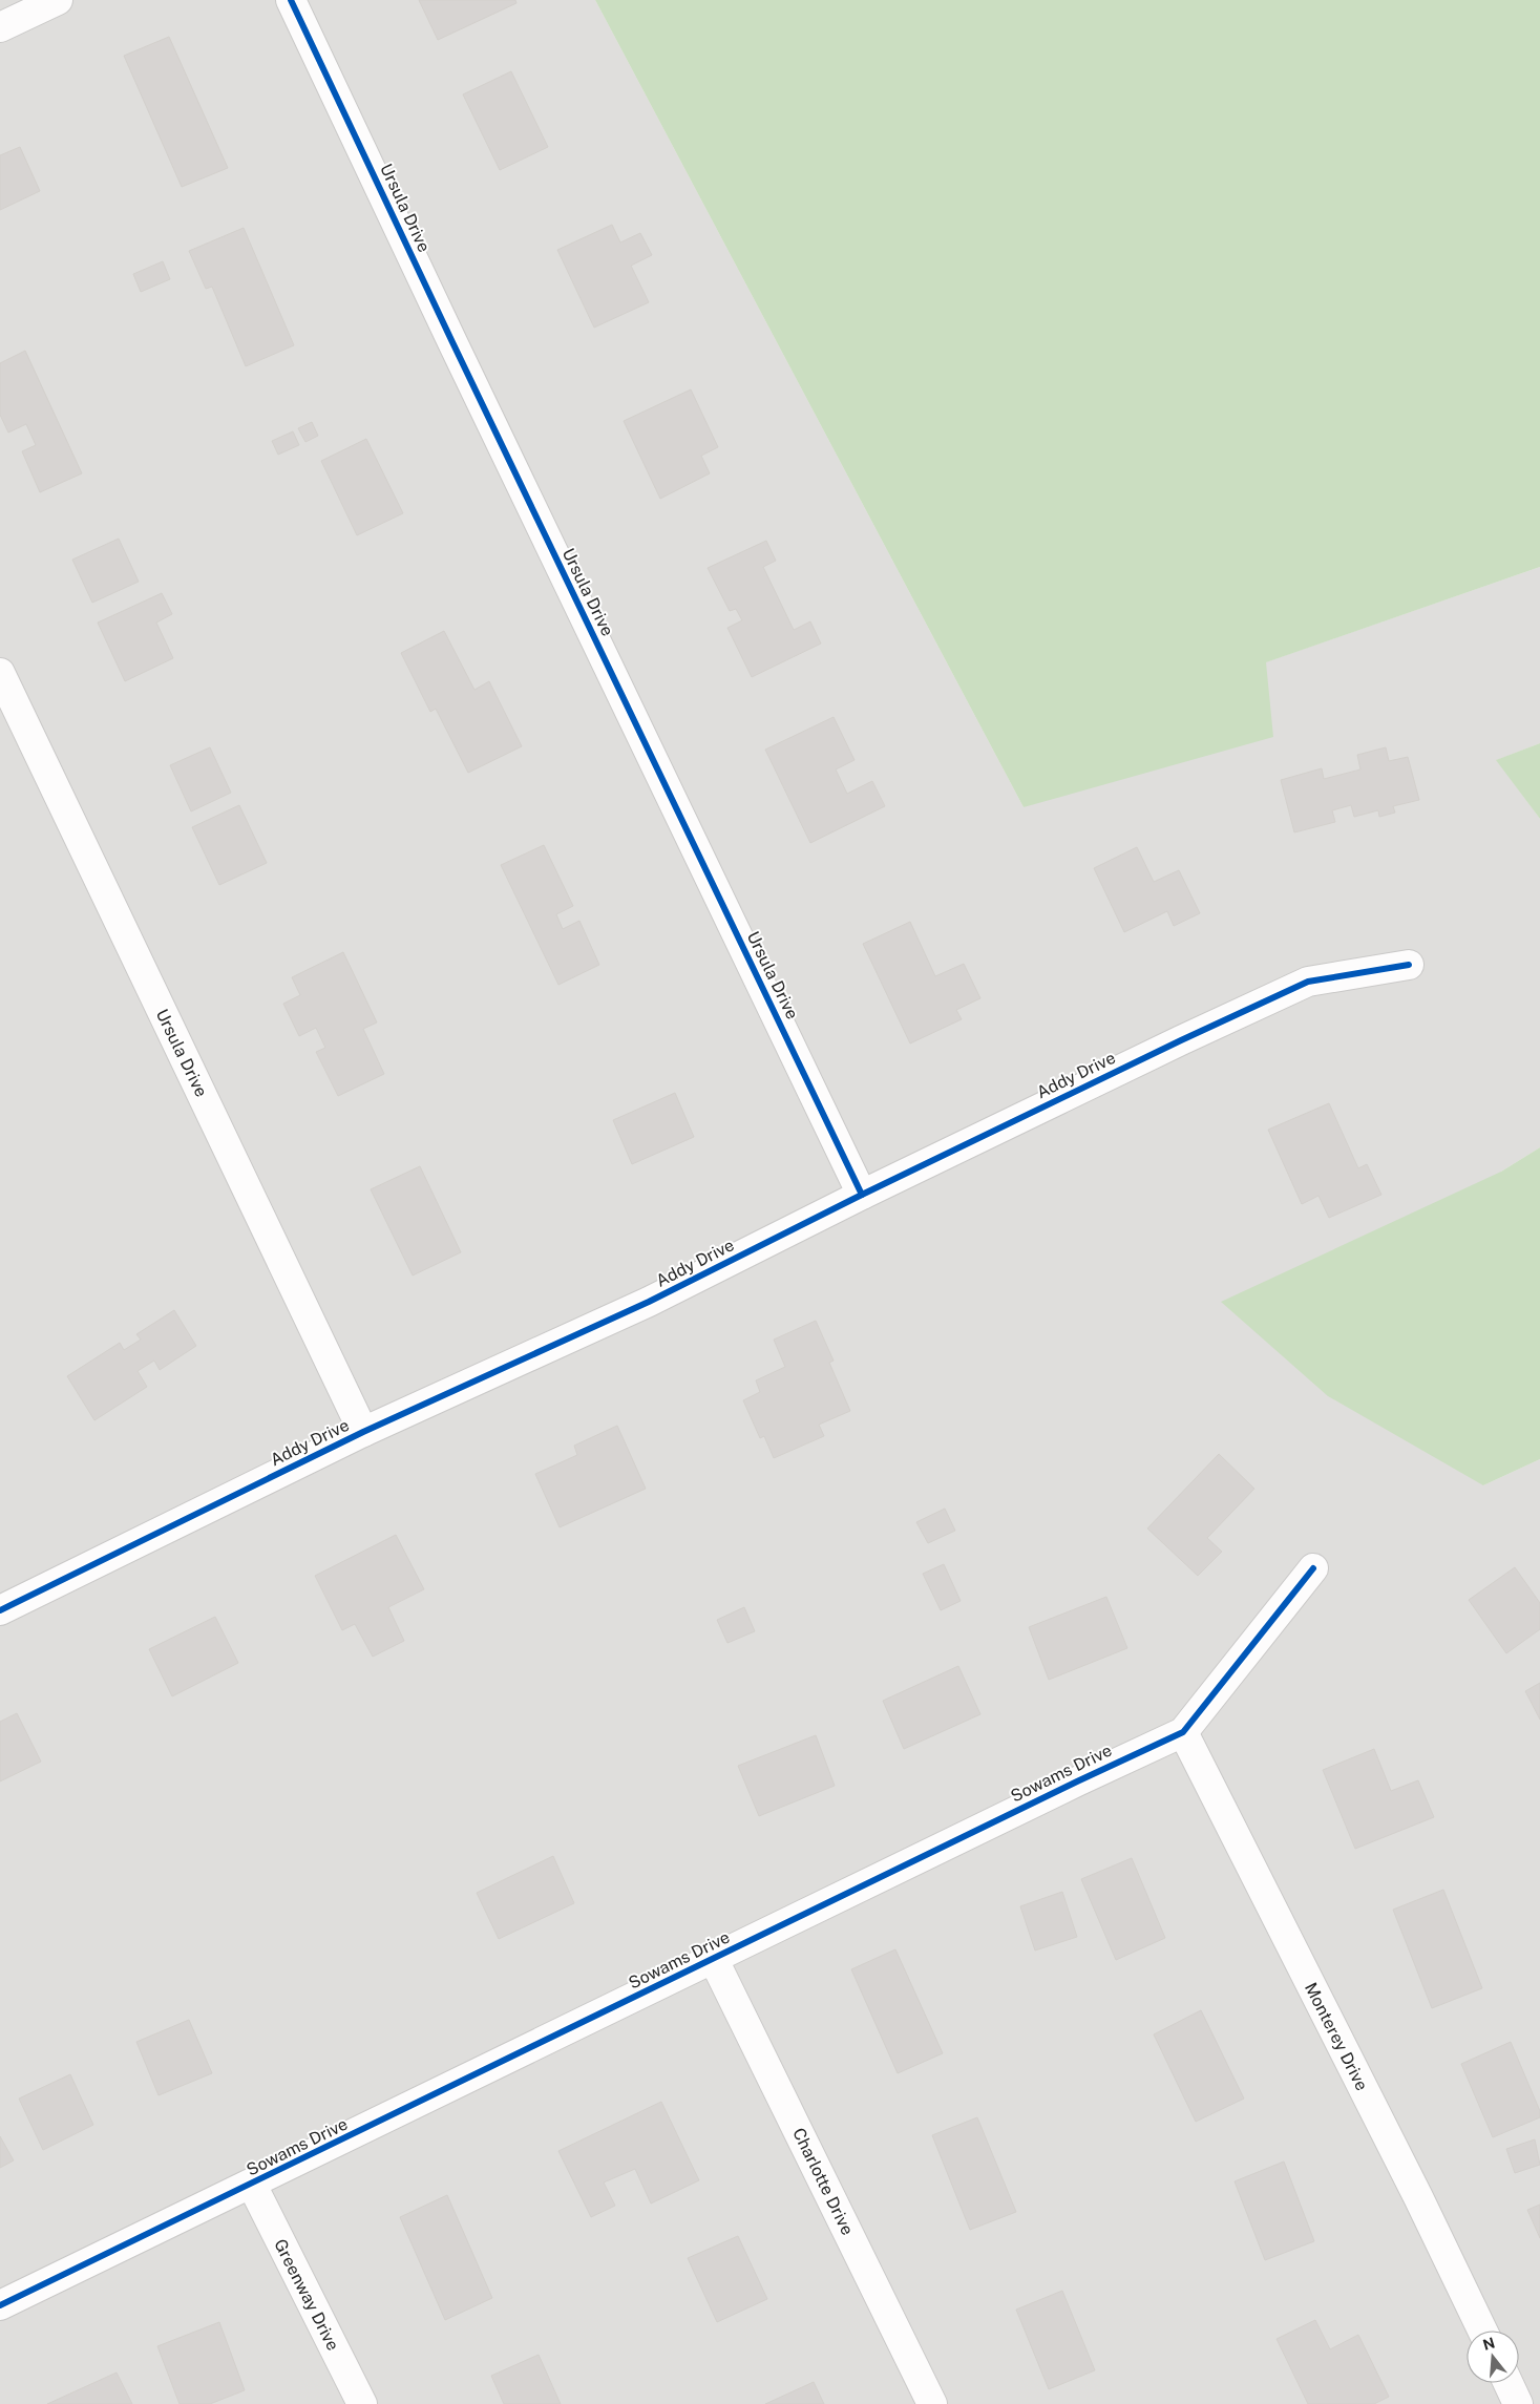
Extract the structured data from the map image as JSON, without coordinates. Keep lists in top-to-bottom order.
{
  "streets": {
    "street": [
      "Ursula Drive",
      "Addy Drive",
      "Sowams Drive",
      "Monterey Drive",
      "Charlotte Drive",
      "Greenway Drive"
    ]
  },
  "crossings": [
    ["Ursula Drive", "Addy Drive"],
    ["Sowams Drive", "Monterey Drive"],
    ["Sowams Drive", "Charlotte Drive"],
    ["Sowams Drive", "Greenway Drive"]
  ],
  "north": "top"
}
